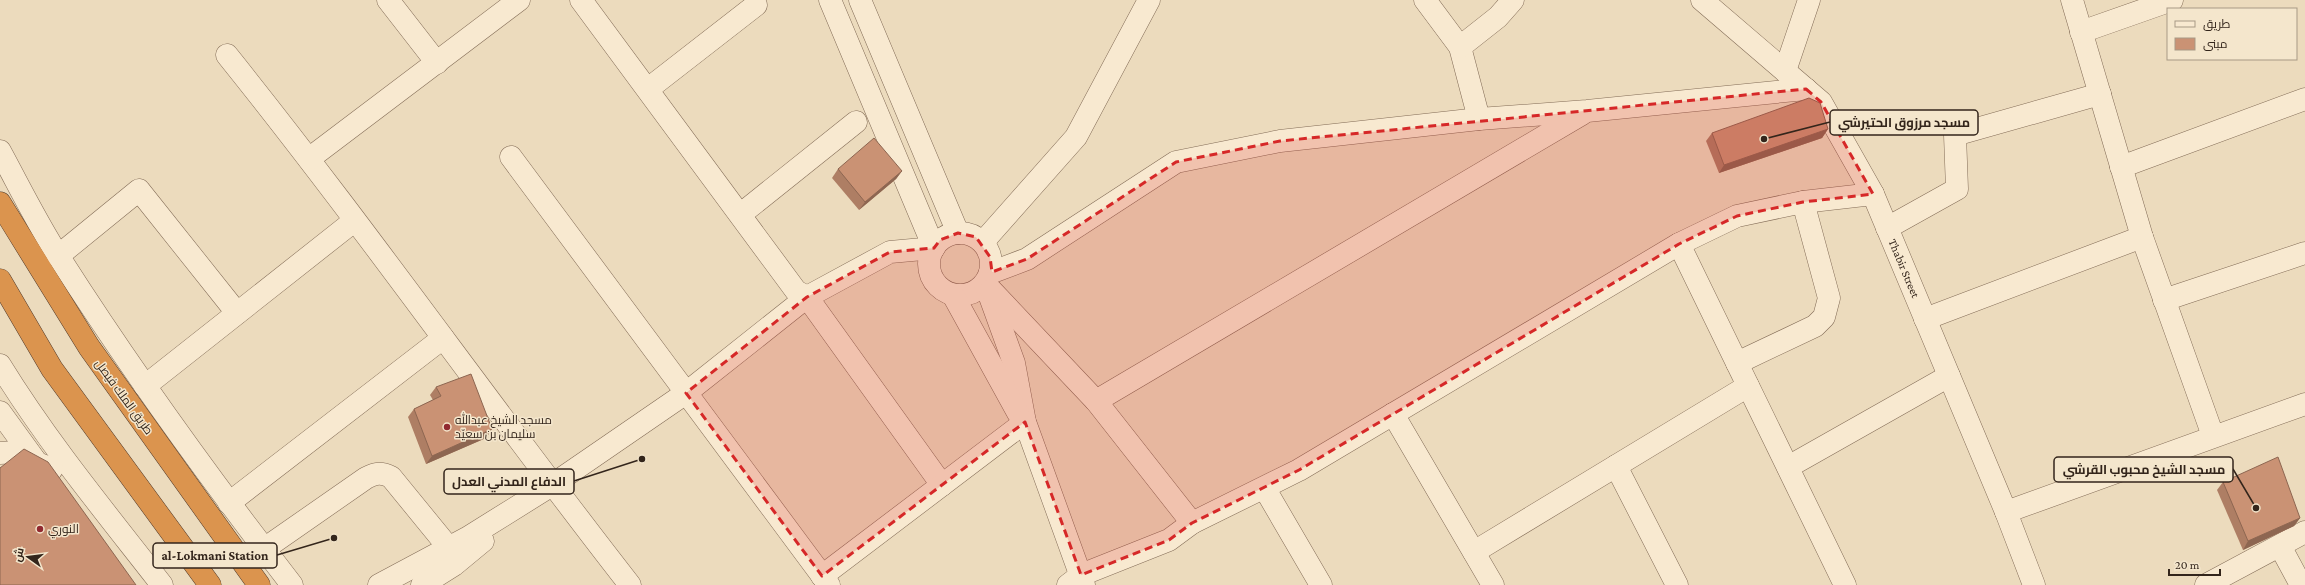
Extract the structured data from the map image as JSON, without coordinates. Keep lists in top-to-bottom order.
{
  "streets": {
    "highway": ["طريق الملك فيصل"],
    "street": ["Thabir Street"]
  },
  "places": [
    "مسجد مرزوق الحتيرشي",
    "مسجد الشيخ عبدالله سليمان بن سعيّد",
    "الدفاع المدني العدل",
    "مسجد الشيخ محبوب القرشي",
    "النوري",
    "al-Lokmani Station"
  ],
  "legend": ["طريق", "مبنى"],
  "scale_bar": "20 m",
  "north": "left"
}
